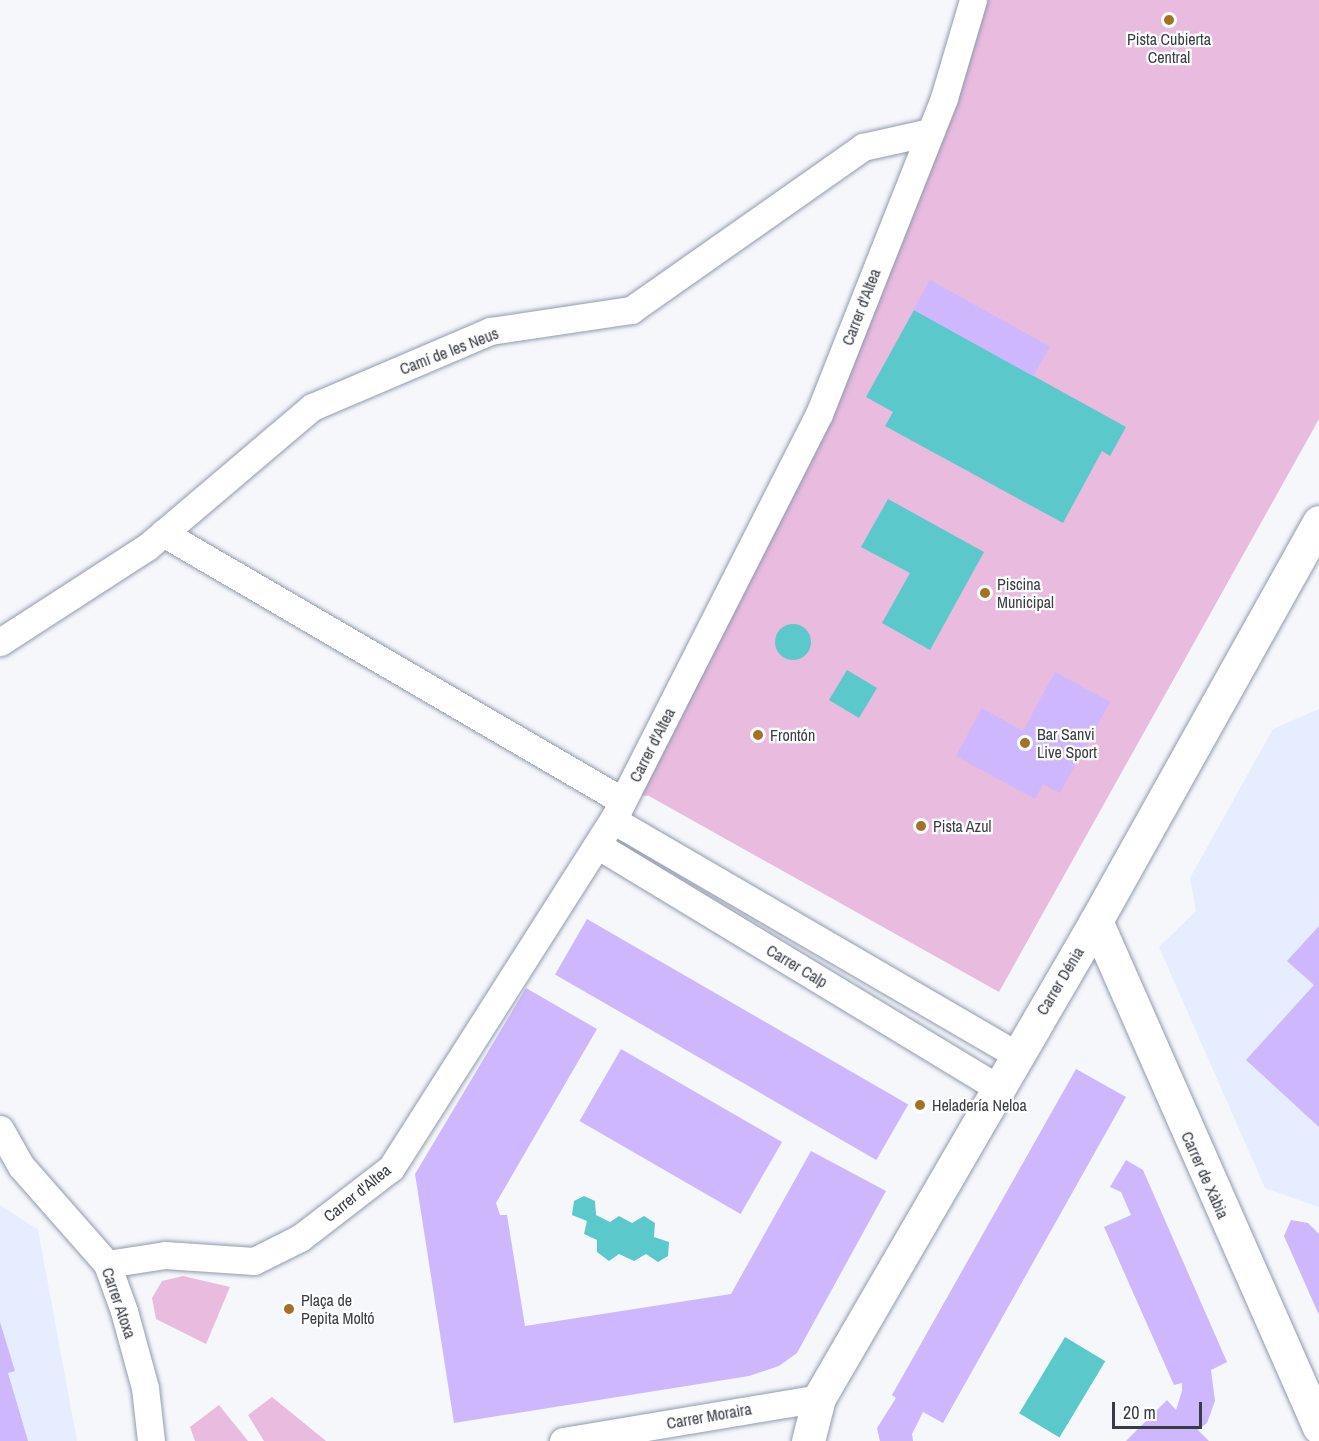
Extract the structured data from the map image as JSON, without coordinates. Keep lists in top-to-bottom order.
{
  "streets": {
    "street": [
      "Carrer d'Altea",
      "Camí de les Neus",
      "Carrer Calp",
      "Carrer Dénia",
      "Carrer de Xàbia",
      "Carrer Atoxa",
      "Carrer Moraira"
    ]
  },
  "crossings": [
    ["Carrer d'Altea", "Camí de les Neus"],
    ["Carrer d'Altea", "Carrer Calp"],
    ["Carrer d'Altea", "Carrer Atoxa"],
    ["Camí de les Neus", "Carrer Calp"],
    ["Carrer Calp", "Carrer Dénia"],
    ["Carrer Dénia", "Carrer de Xàbia"],
    ["Carrer Dénia", "Carrer Moraira"]
  ],
  "places": [
    "Pista Cubierta Central",
    "Piscina Municipal",
    "Frontón",
    "Bar Sanvi Live Sport",
    "Pista Azul",
    "Heladería Neloa",
    "Plaça de Pepita Moltó"
  ],
  "scale_bar": "20 m"
}
